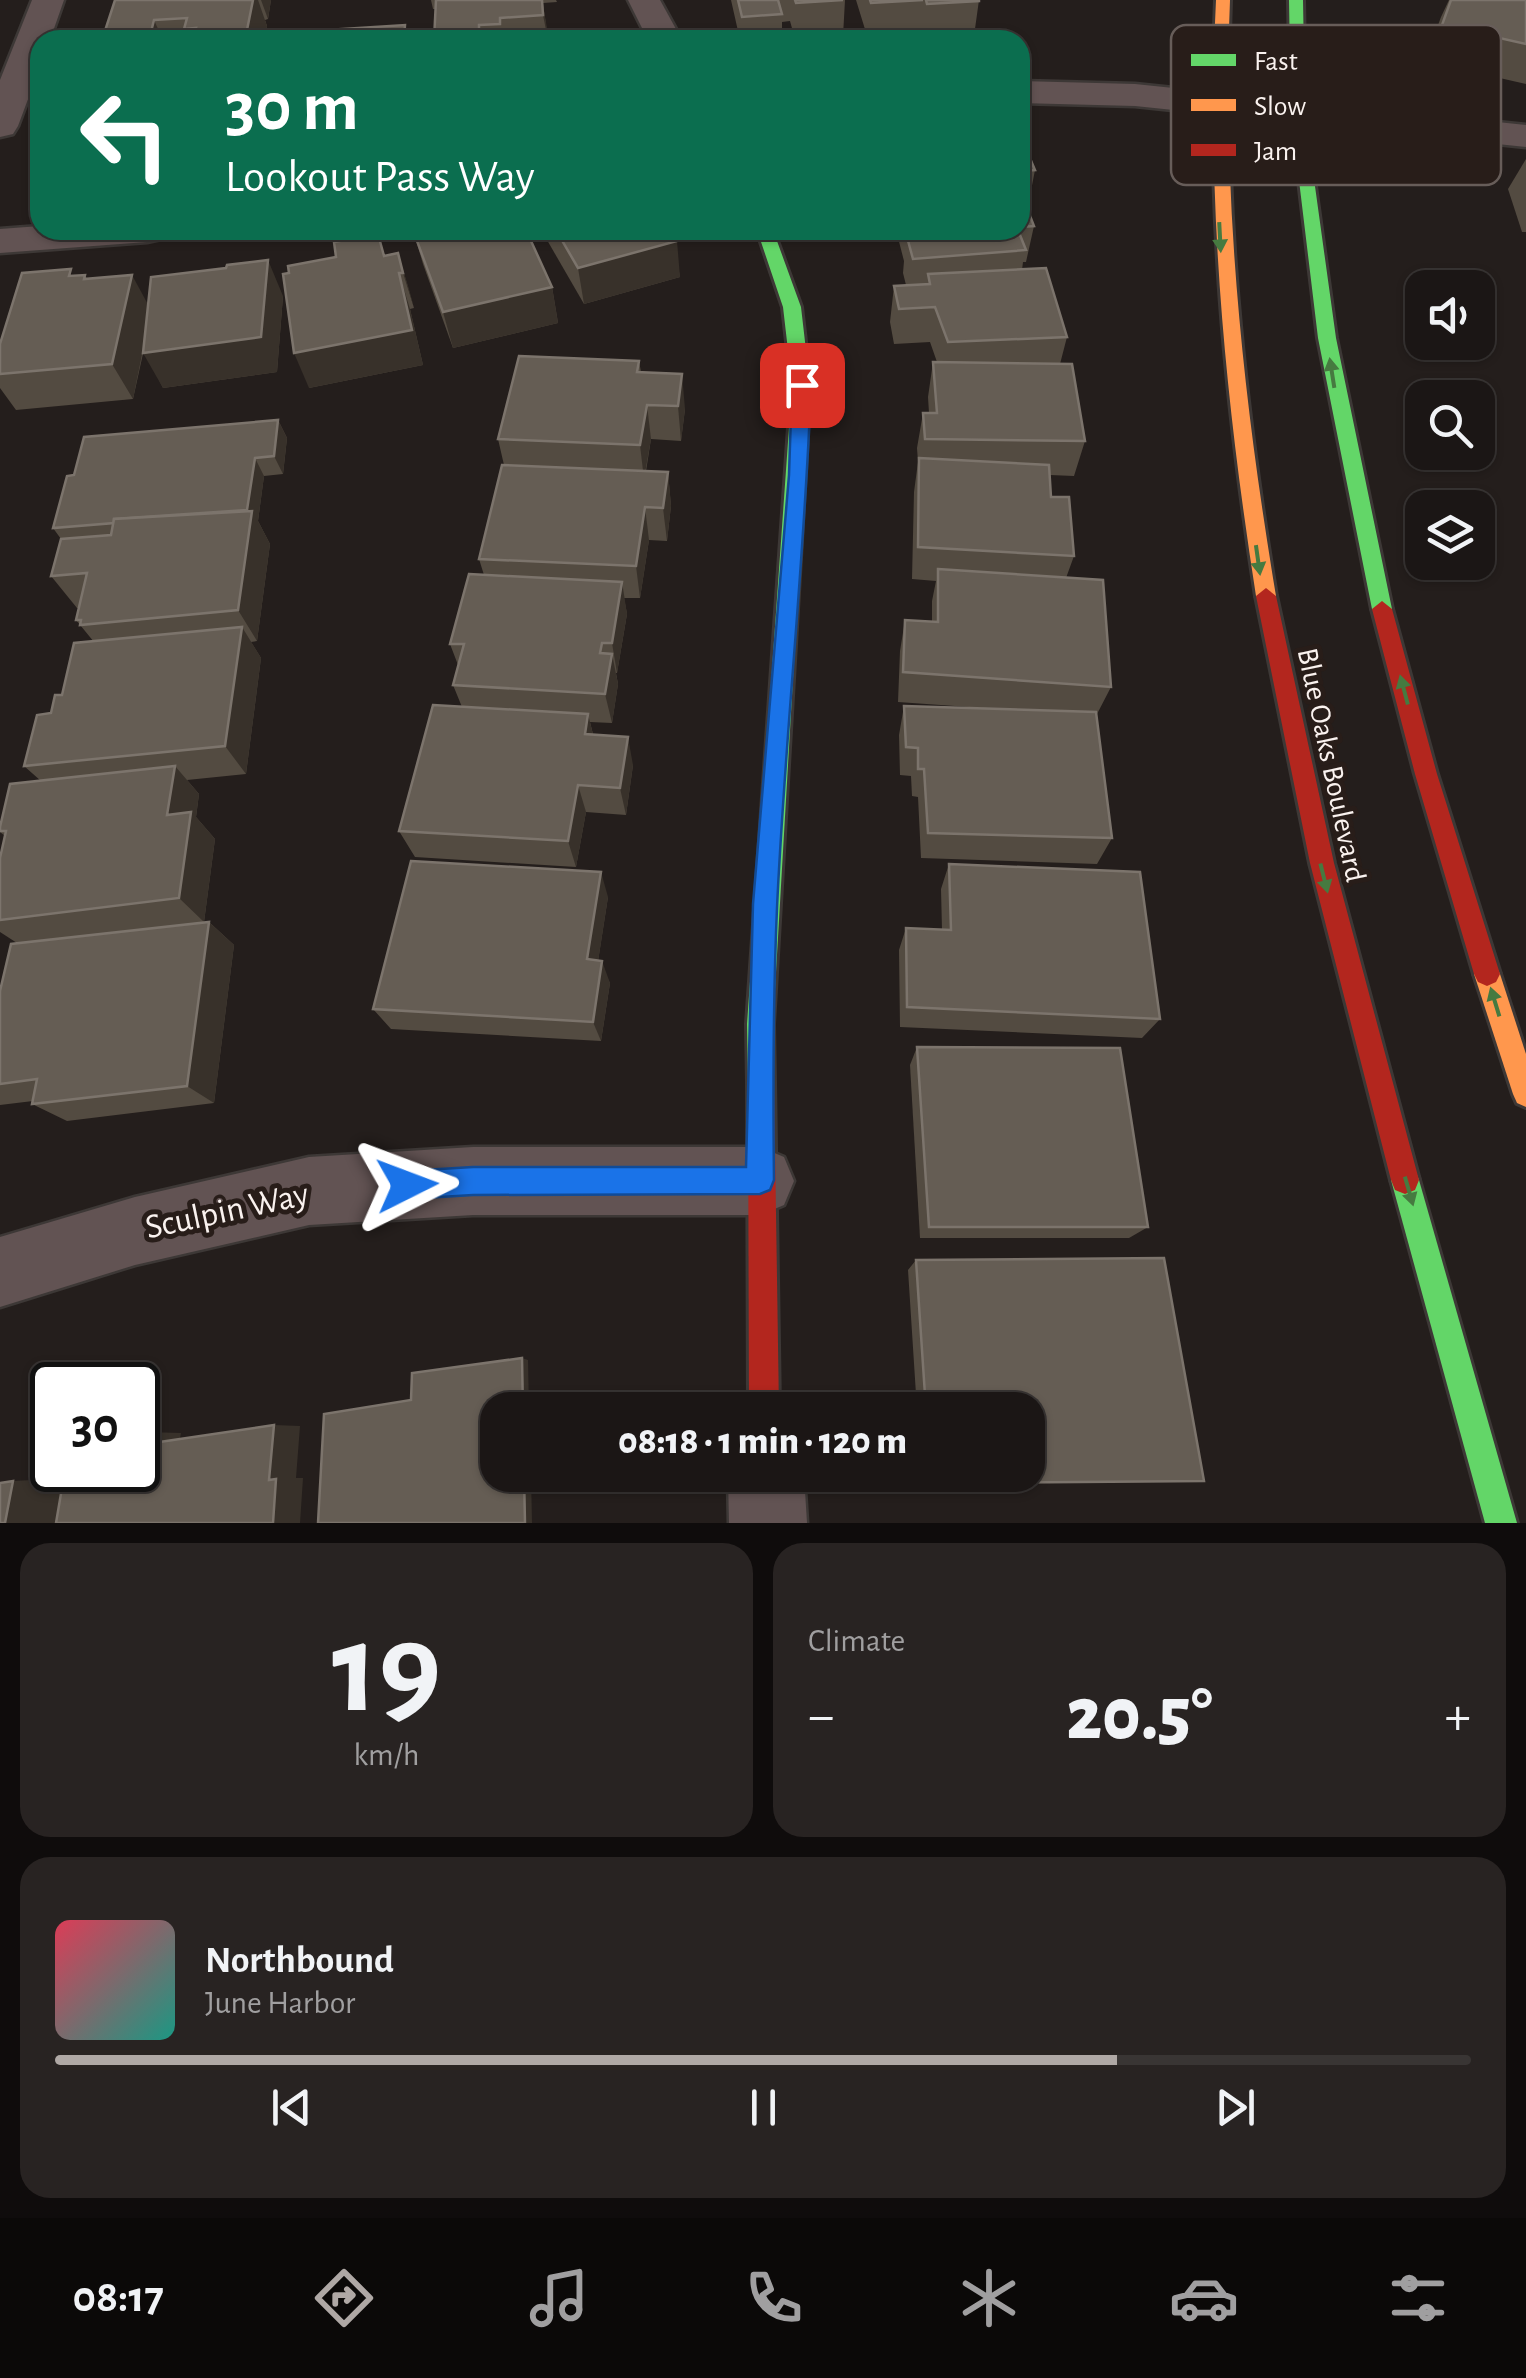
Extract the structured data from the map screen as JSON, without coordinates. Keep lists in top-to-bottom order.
{
  "streets": {
    "main road": ["Blue Oaks Boulevard"],
    "street": ["Sculpin Way"]
  },
  "legend": ["Fast", "Slow", "Jam"],
  "page": {
    "turn": ["30 m", "Lookout Pass Way"],
    "limit": "30",
    "trip": "08:18 · 1 min · 120 m",
    "tile": [
      ["19", "km/h"],
      "Climate"
    ],
    "heat": ["−", "20.5°", "+"],
    "song": ["Northbound", "June Harbor"],
    "tabs": "08:17"
  }
}
